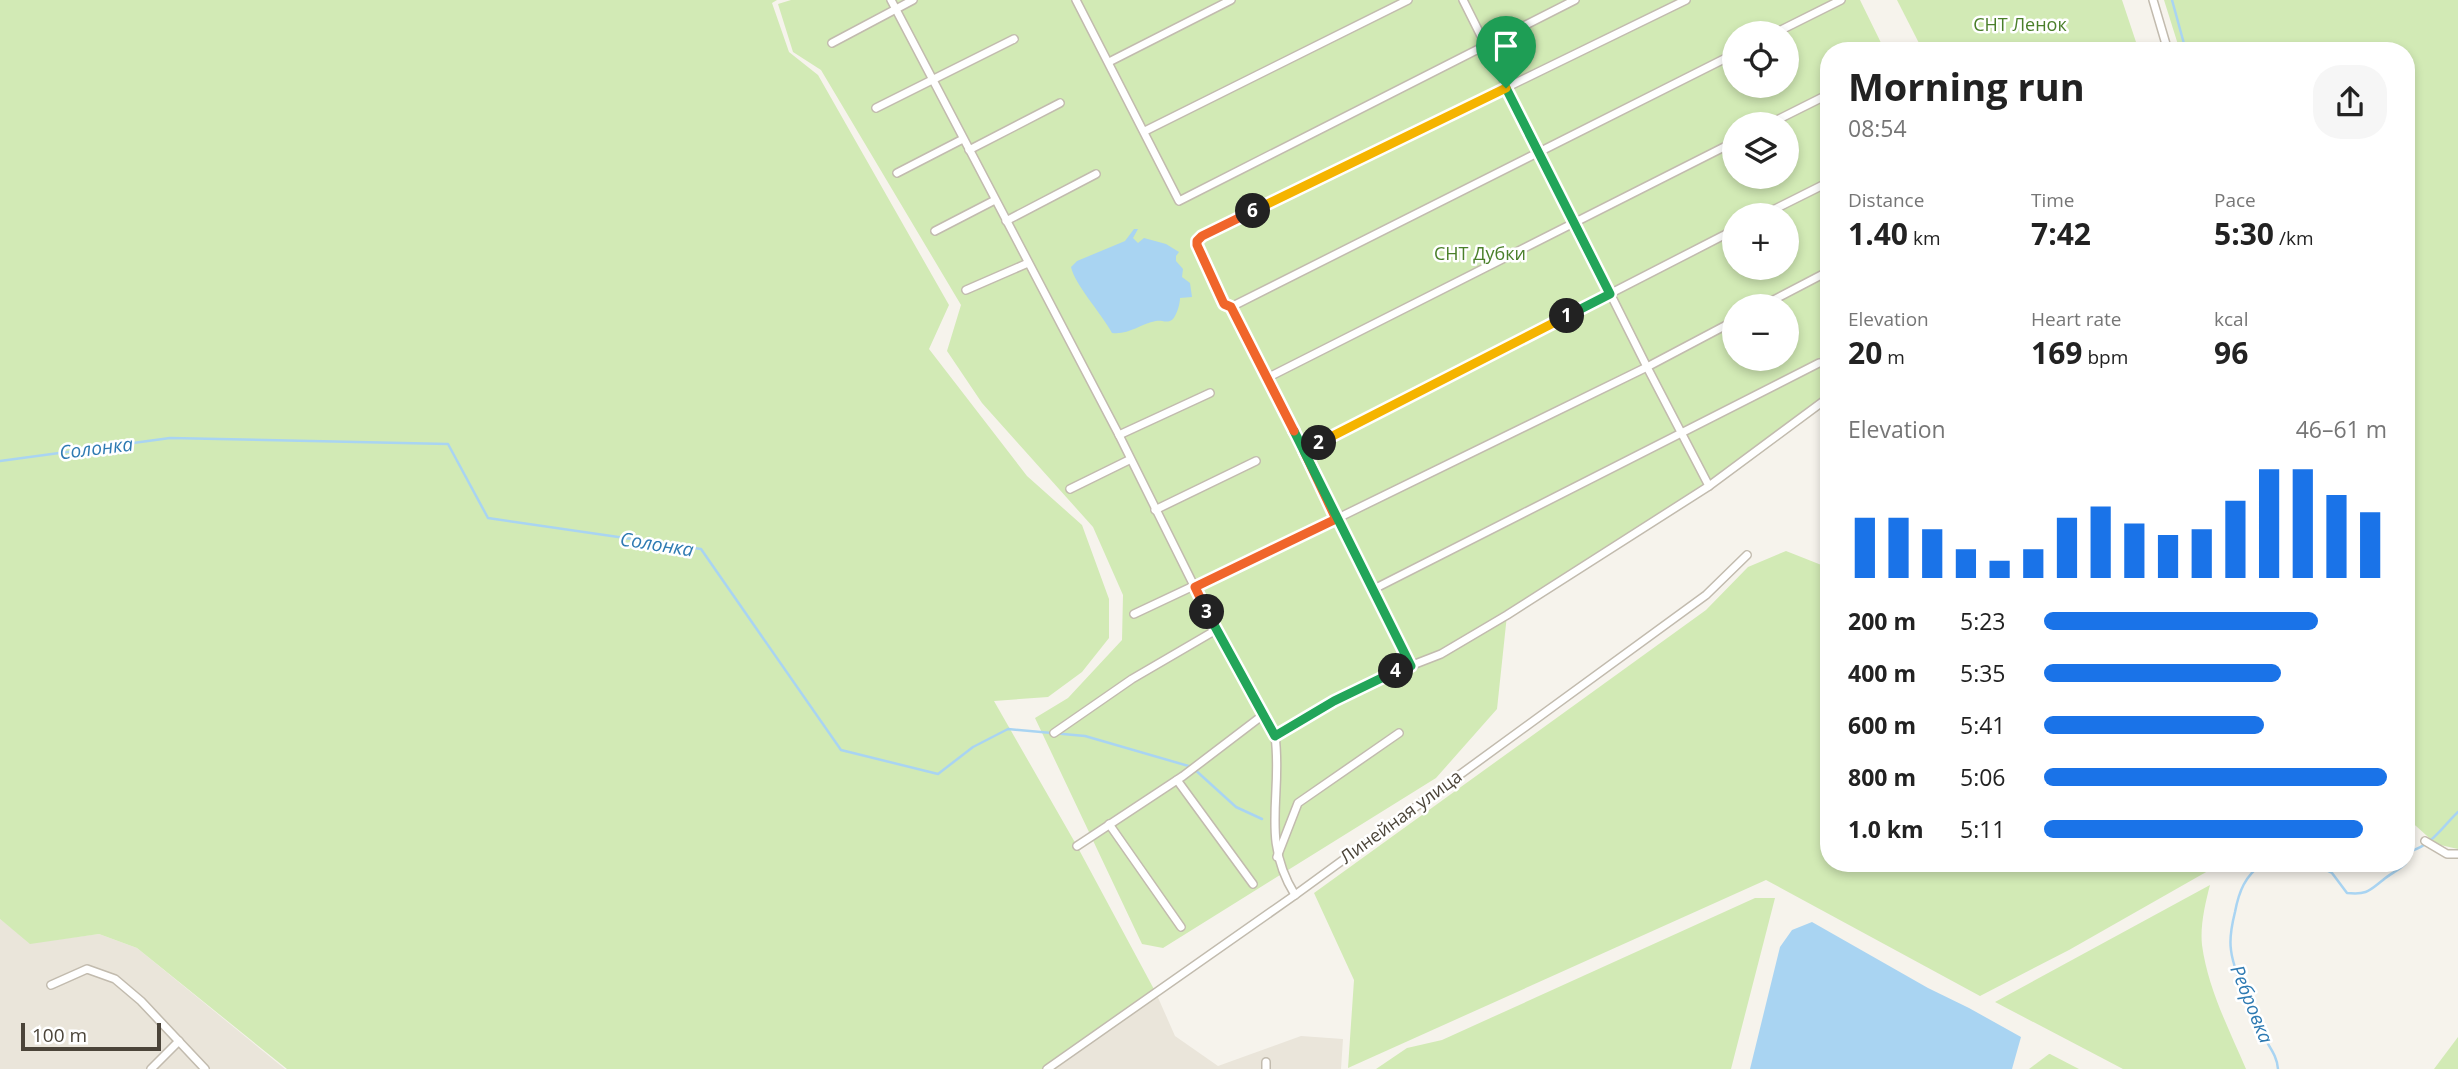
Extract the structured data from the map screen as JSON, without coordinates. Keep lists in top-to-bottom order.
{
  "streets": {
    "street": ["Линейная улица"]
  },
  "water": ["Солонка", "Ребровка"],
  "parks": ["СНТ Ленок", "СНТ Дубки"],
  "scale_bar": "100 m",
  "page": {
    "map_buttons": ["+", "−"],
    "heading": ["Morning run", "08:54"],
    "stats": [
      ["Distance", "1.40 km"],
      ["Time", "7:42"],
      ["Pace", "5:30 /km"],
      ["Elevation", "20 m"],
      ["Heart rate", "169 bpm"],
      ["kcal", "96"]
    ],
    "pins": [
      "6",
      "1",
      "2",
      "3",
      "4"
    ],
    "chart": ["Elevation", "46–61 m"],
    "list": [
      {
        "name": "200 m",
        "note": "5:23"
      },
      {
        "name": "400 m",
        "note": "5:35"
      },
      {
        "name": "600 m",
        "note": "5:41"
      },
      {
        "name": "800 m",
        "note": "5:06"
      },
      {
        "name": "1.0 km",
        "note": "5:11"
      }
    ],
    "scale": "100 m"
  }
}
